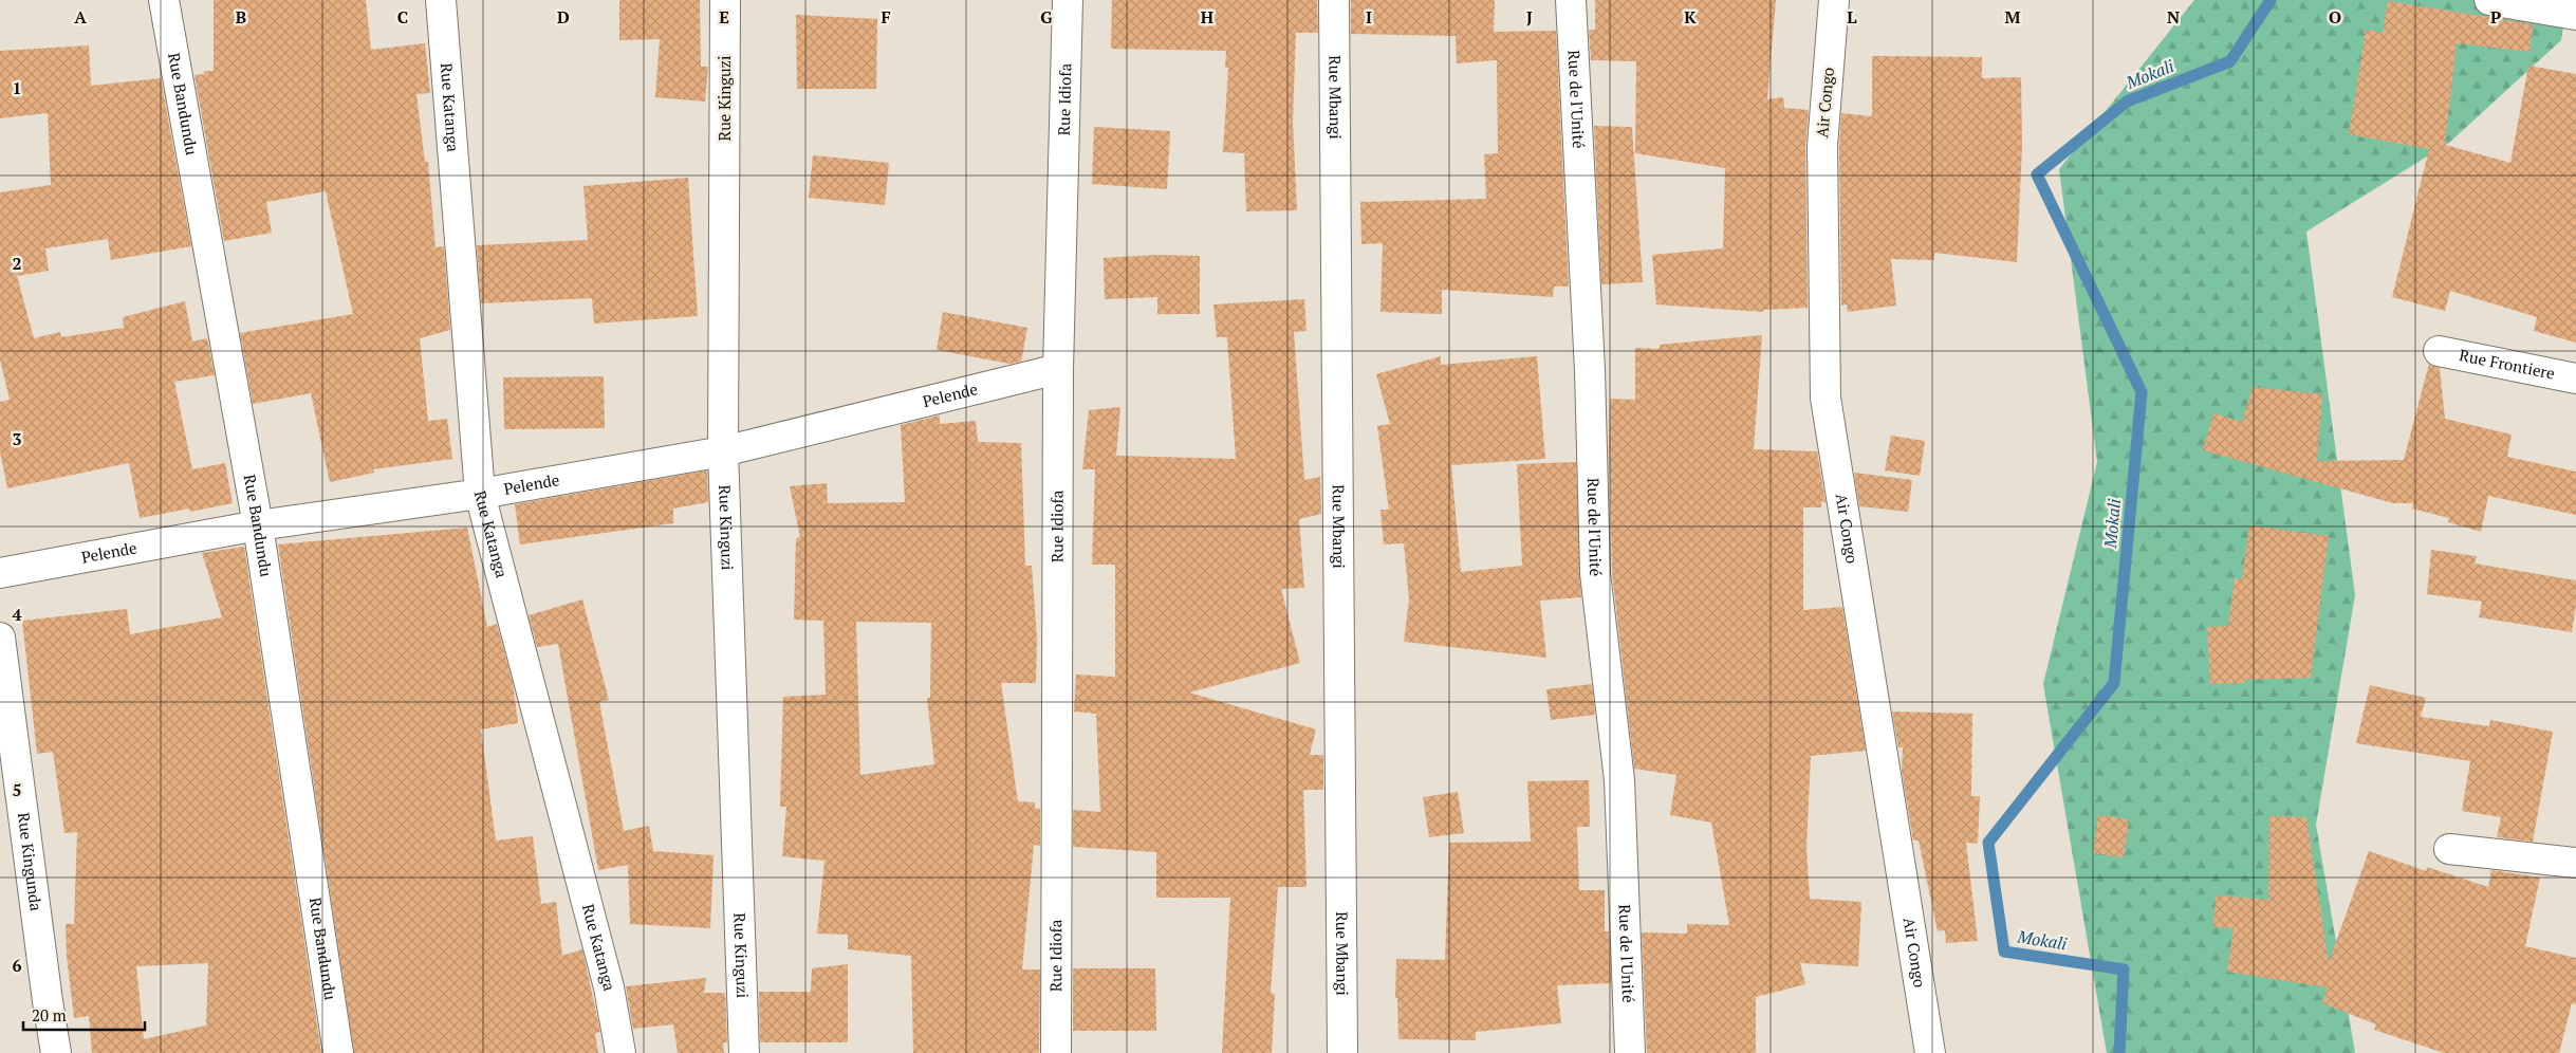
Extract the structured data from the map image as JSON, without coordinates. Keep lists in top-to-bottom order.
{
  "streets": {
    "street": [
      "Rue Kinguzi",
      "Rue Idiofa",
      "Rue Mbangi",
      "Rue de l'Unité",
      "Air Congo",
      "Rue Bandundu",
      "Rue Katanga",
      "Rue Frontiere",
      "Pelende",
      "Rue Kingunda"
    ]
  },
  "crossings": [
    ["Rue Kinguzi", "Pelende"],
    ["Rue Idiofa", "Pelende"],
    ["Rue Bandundu", "Pelende"],
    ["Rue Katanga", "Pelende"]
  ],
  "water": ["Mokali"],
  "scale_bar": "20 m",
  "grid": {
    "columns": [
      "A",
      "B",
      "C",
      "D",
      "E",
      "F",
      "G",
      "H",
      "I",
      "J",
      "K",
      "L",
      "M",
      "N",
      "O",
      "P"
    ],
    "rows": [
      "1",
      "2",
      "3",
      "4",
      "5",
      "6"
    ]
  }
}
